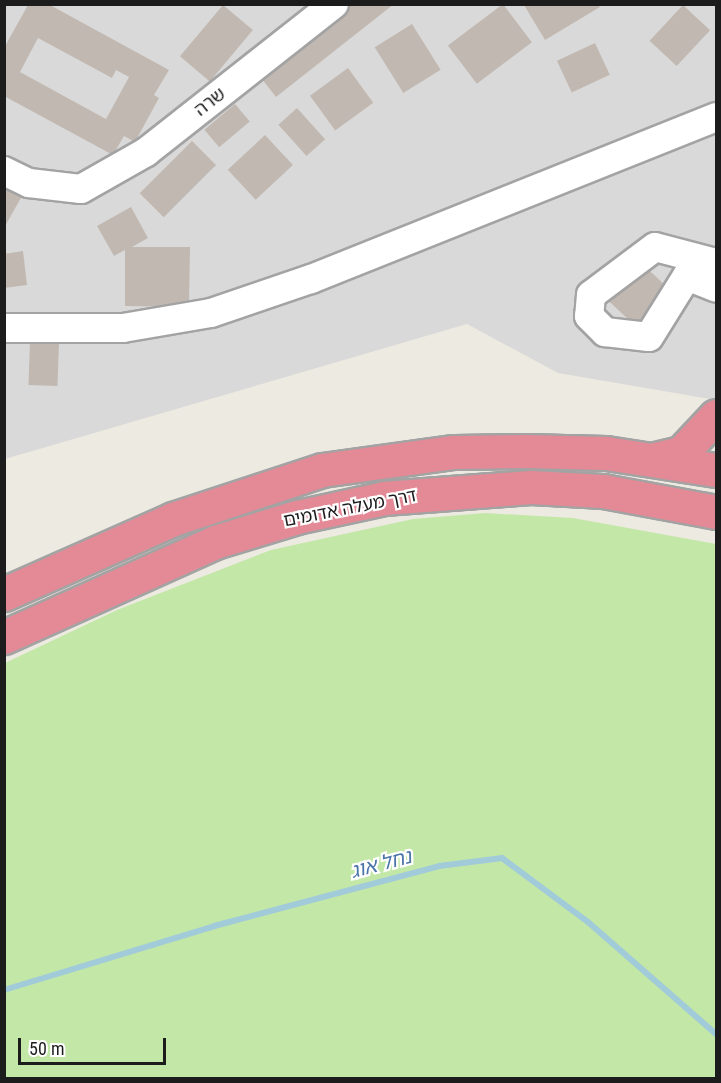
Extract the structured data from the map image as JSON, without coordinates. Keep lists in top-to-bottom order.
{
  "streets": {
    "highway": ["דרך מעלה אדומים"],
    "street": ["שרה"]
  },
  "water": ["נחל אוג"],
  "scale_bar": "50 m"
}
